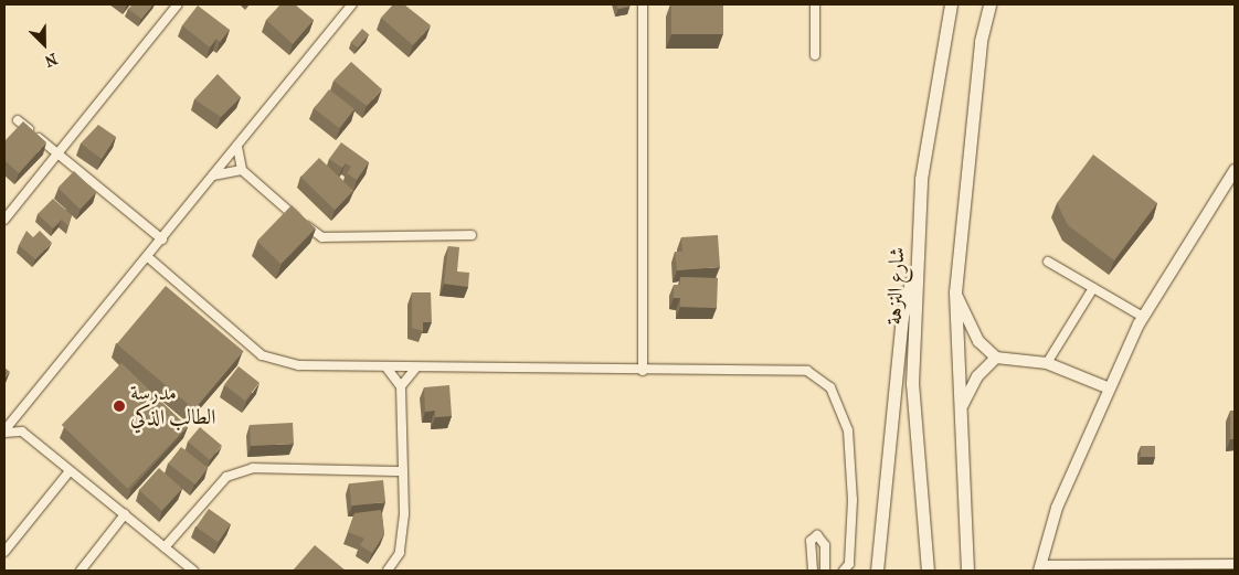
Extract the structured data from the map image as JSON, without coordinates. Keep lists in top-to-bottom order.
{
  "streets": {
    "main road": ["شارع النزهة"]
  },
  "places": ["مدرسة الطالب الذكي"],
  "north": "bottom right"
}
